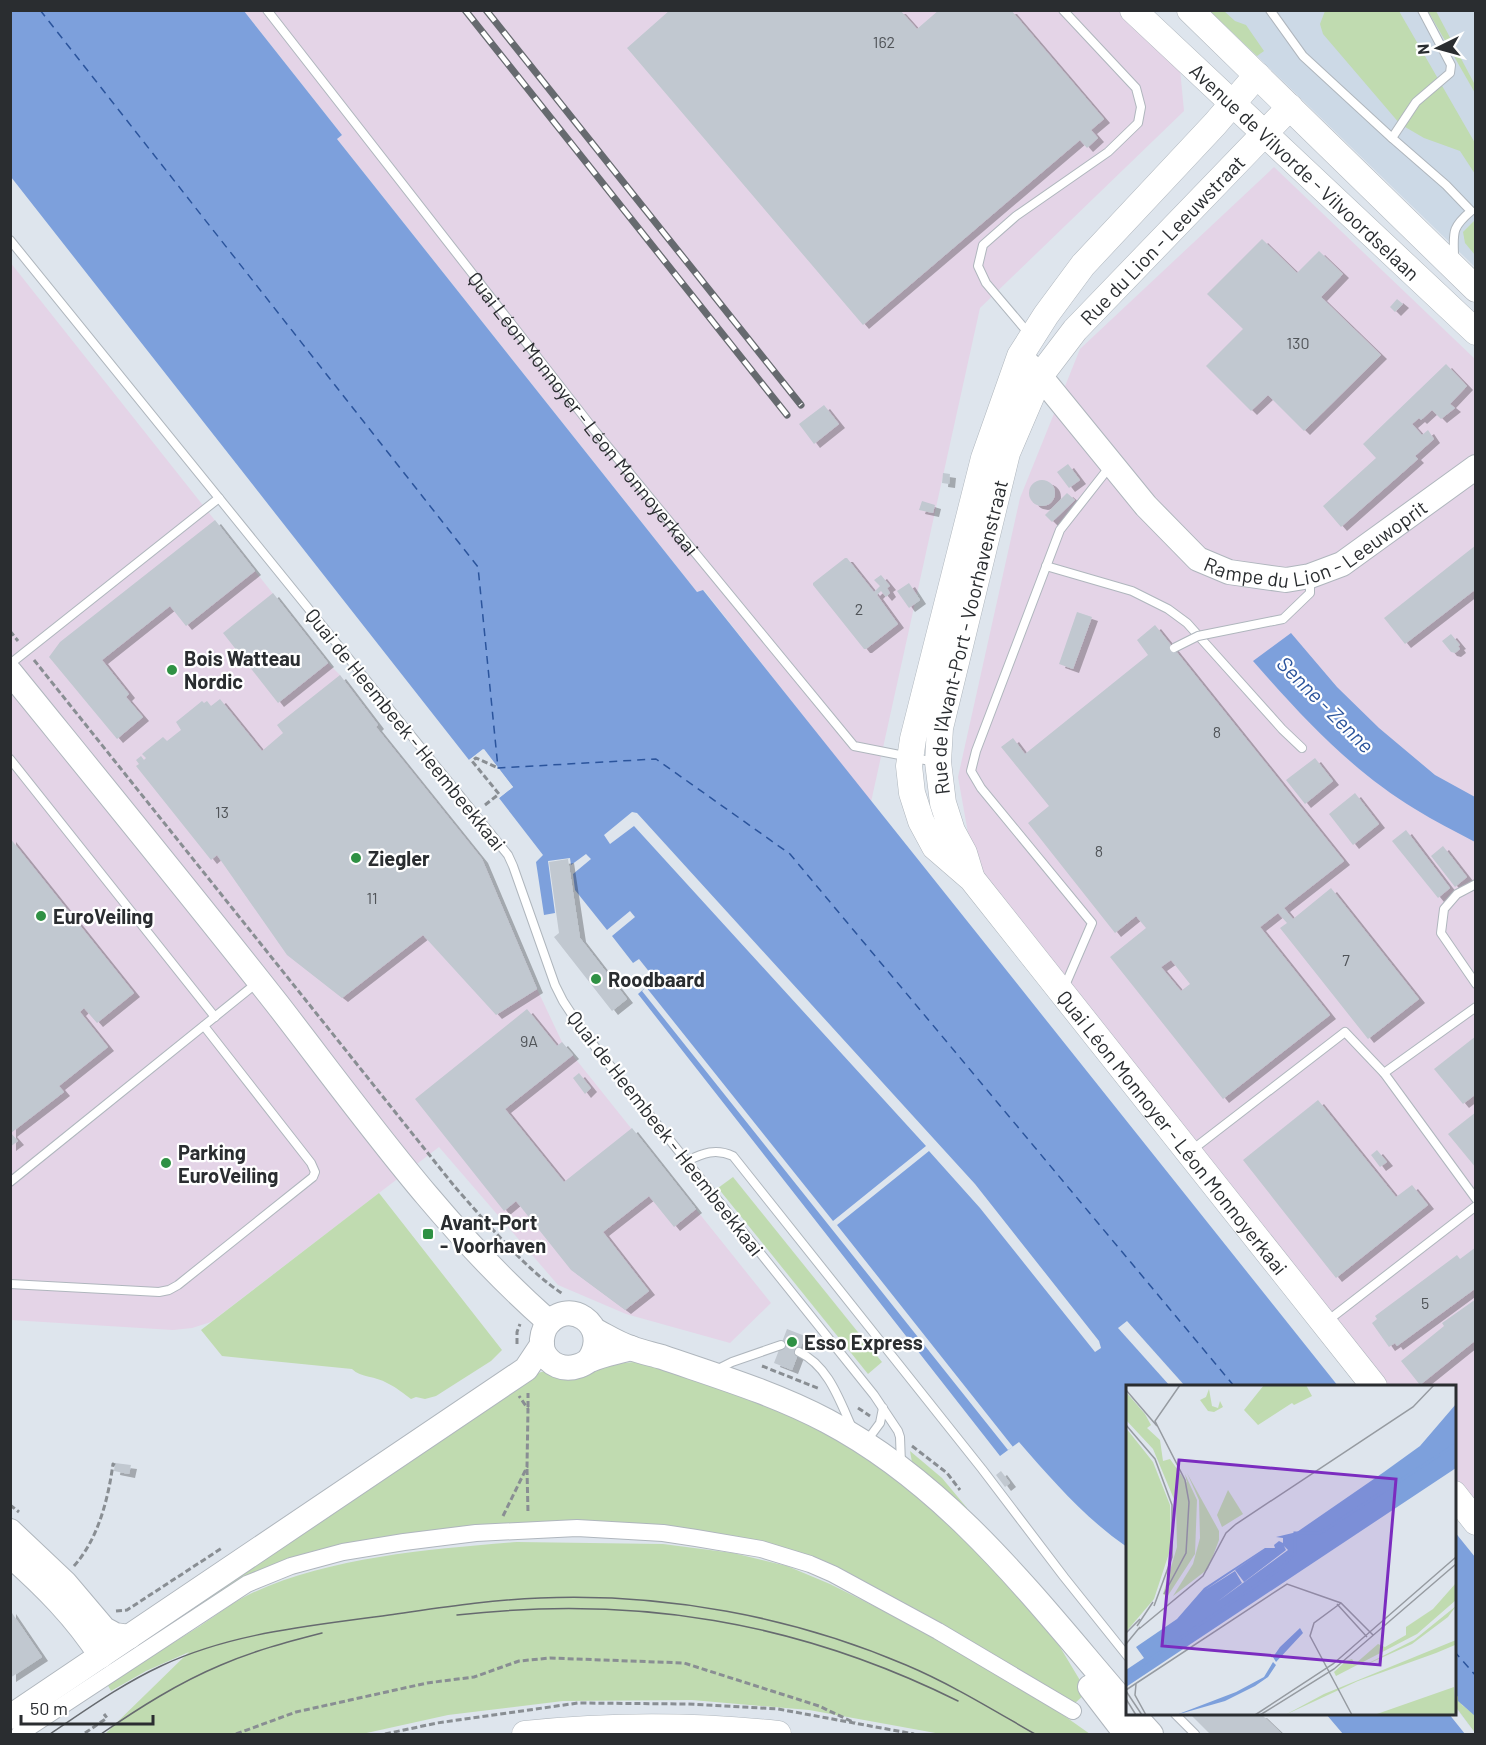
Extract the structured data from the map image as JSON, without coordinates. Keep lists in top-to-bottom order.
{
  "streets": {
    "main road": [
      "Avenue de Vilvorde - Vilvoordselaan",
      "Rue du Lion - Leeuwstraat",
      "Quai Léon Monnoyer - Léon Monnoyerkaai",
      "Rampe du Lion - Leeuwoprit",
      "Rue de l'Avant-Port - Voorhavenstraat"
    ],
    "lane": ["Quai de Heembeek - Heembeekkaai"]
  },
  "crossings": [
    ["Avenue de Vilvorde - Vilvoordselaan", "Rue du Lion - Leeuwstraat"],
    ["Rue du Lion - Leeuwstraat", "Rampe du Lion - Leeuwoprit"],
    ["Rue du Lion - Leeuwstraat", "Rue de l'Avant-Port - Voorhavenstraat"],
    ["Quai Léon Monnoyer - Léon Monnoyerkaai", "Rue de l'Avant-Port - Voorhavenstraat"],
    ["Rampe du Lion - Leeuwoprit", "Rue de l'Avant-Port - Voorhavenstraat"]
  ],
  "water": ["Senne - Zenne"],
  "places": {
    "other": [
      "Bois Watteau Nordic",
      "Ziegler",
      "EuroVeiling",
      "Roodbaard",
      "Parking EuroVeiling",
      "Esso Express"
    ],
    "transit": ["Avant-Port - Voorhaven"]
  },
  "house_numbers": [
    "162",
    "130",
    "2",
    "8",
    "13",
    "8",
    "11",
    "7",
    "9A",
    "5"
  ],
  "scale_bar": "50 m",
  "north": "left"
}
